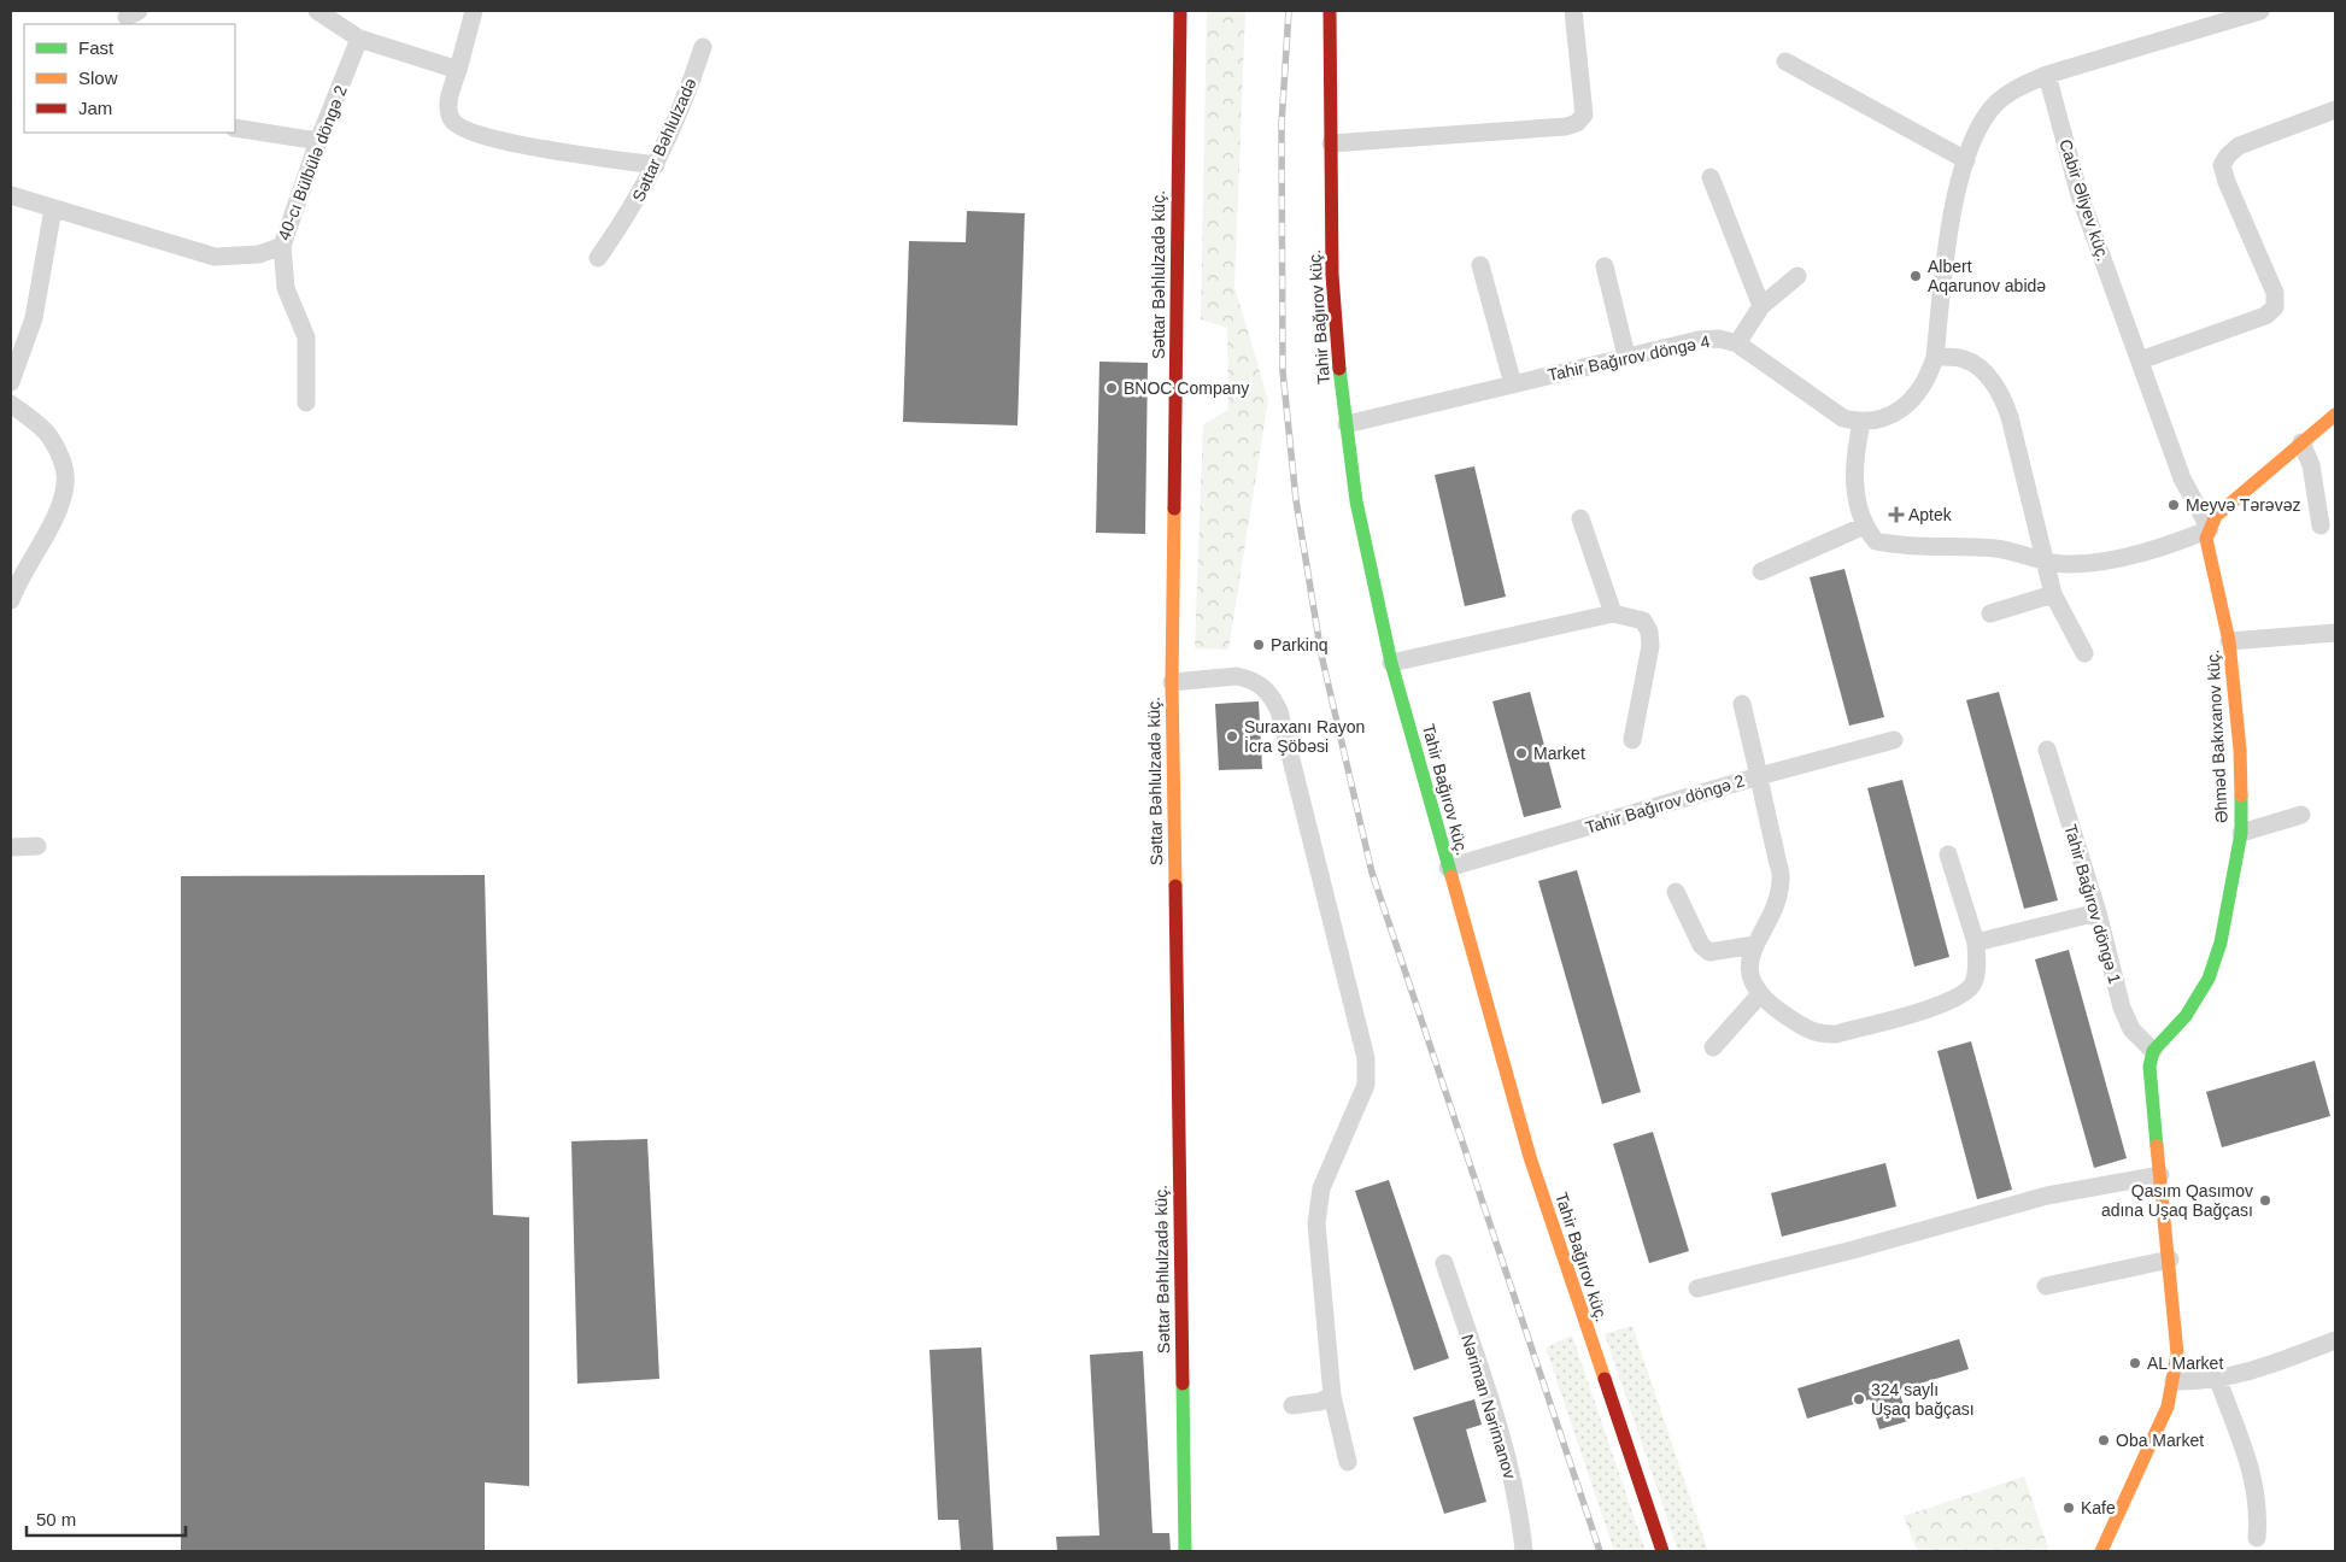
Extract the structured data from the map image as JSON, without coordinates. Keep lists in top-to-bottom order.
{
  "streets": {
    "street": [
      "Səttar Bəhlulzadə",
      "40-cı Bülbülə döngə 2",
      "Cabir Əliyev küç.",
      "Səttar Bəhlulzadə küç.",
      "Tahir Bağırov küç.",
      "Tahir Bağırov döngə 4",
      "Əhməd Bakıxanov küç.",
      "Tahir Bağırov döngə 2",
      "Tahir Bağırov döngə 1",
      "Nəriman Nərimanov"
    ]
  },
  "crossings": [
    ["Cabir Əliyev küç.", "Əhməd Bakıxanov küç."],
    ["Tahir Bağırov küç.", "Tahir Bağırov döngə 4"],
    ["Tahir Bağırov küç.", "Tahir Bağırov döngə 2"],
    ["Əhməd Bakıxanov küç.", "Tahir Bağırov döngə 1"]
  ],
  "places": {
    "other": [
      "Albert Aqarunov abidə",
      "BNOC Company",
      "Meyvə Tərəvəz",
      "Parkinq",
      "Suraxanı Rayon İcra Şöbəsi",
      "Market",
      "Qasım Qasımov adına Uşaq Bağçası",
      "AL Market",
      "324 saylı Uşaq bağçası",
      "Oba Market",
      "Kafe"
    ],
    "health": ["Aptek"]
  },
  "legend": ["Fast", "Slow", "Jam"],
  "scale_bar": "50 m"
}
